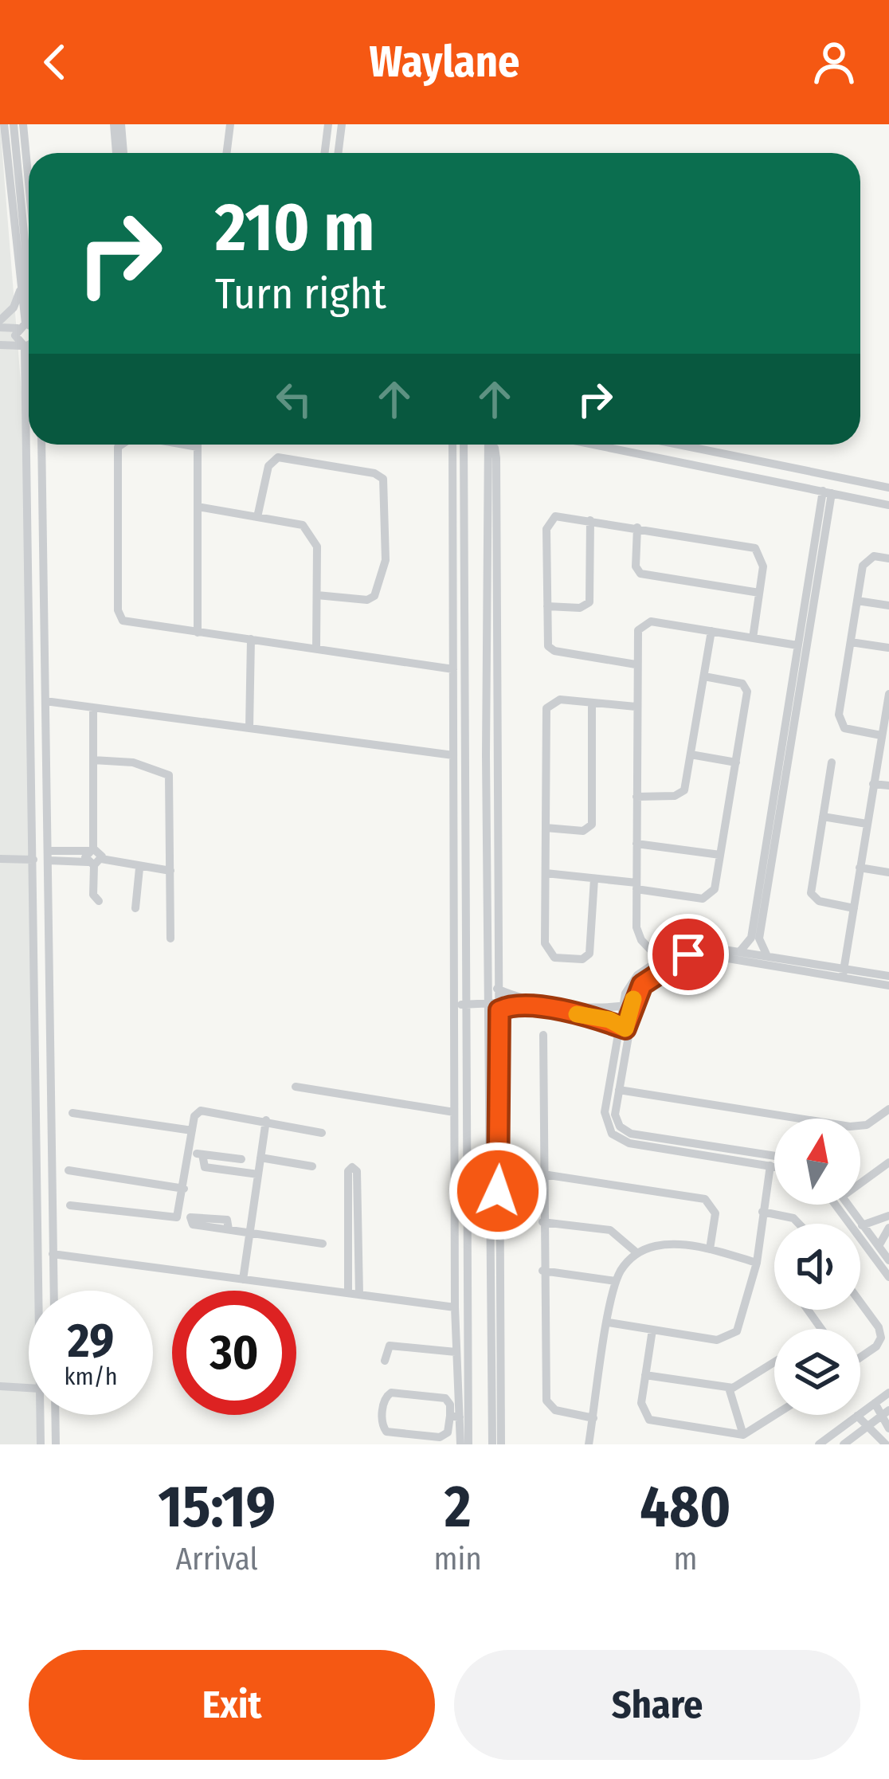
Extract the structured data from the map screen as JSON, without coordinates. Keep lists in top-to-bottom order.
{
  "north": "top",
  "page": {
    "header": "Waylane",
    "turn": ["210 m", "Turn right"],
    "speed": "29 km/h",
    "limit": "30",
    "eta": [
      "15:19",
      "Arrival",
      "2",
      "min",
      "480",
      "m"
    ],
    "buttons": ["Exit", "Share"]
  }
}
